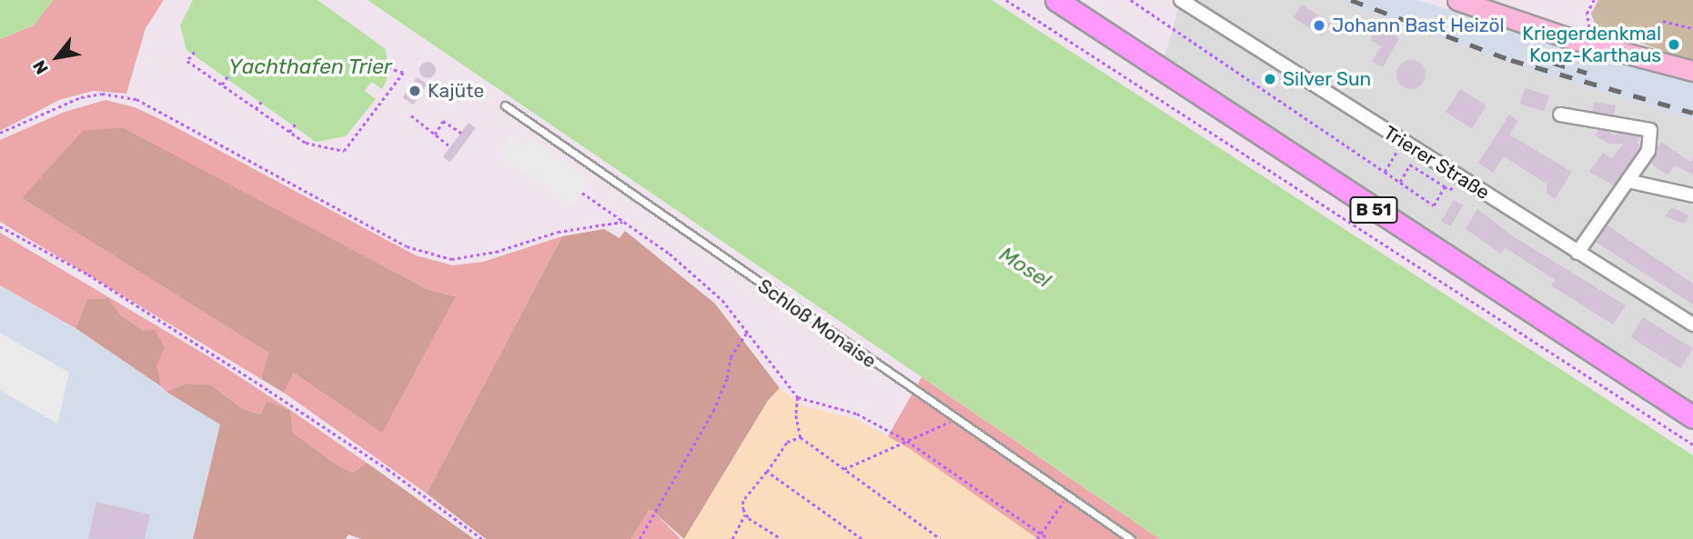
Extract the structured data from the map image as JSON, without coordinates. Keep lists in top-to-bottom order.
{
  "streets": {
    "main road": ["B 51"],
    "street": ["Trierer Straße"],
    "lane": ["Schloß Monaise"]
  },
  "water": ["Yachthafen Trier", "Mosel"],
  "places": [
    "Johann Bast Heizöl",
    "Kriegerdenkmal Konz-Karthaus",
    "Silver Sun",
    "Kajüte"
  ],
  "north": "bottom left"
}
